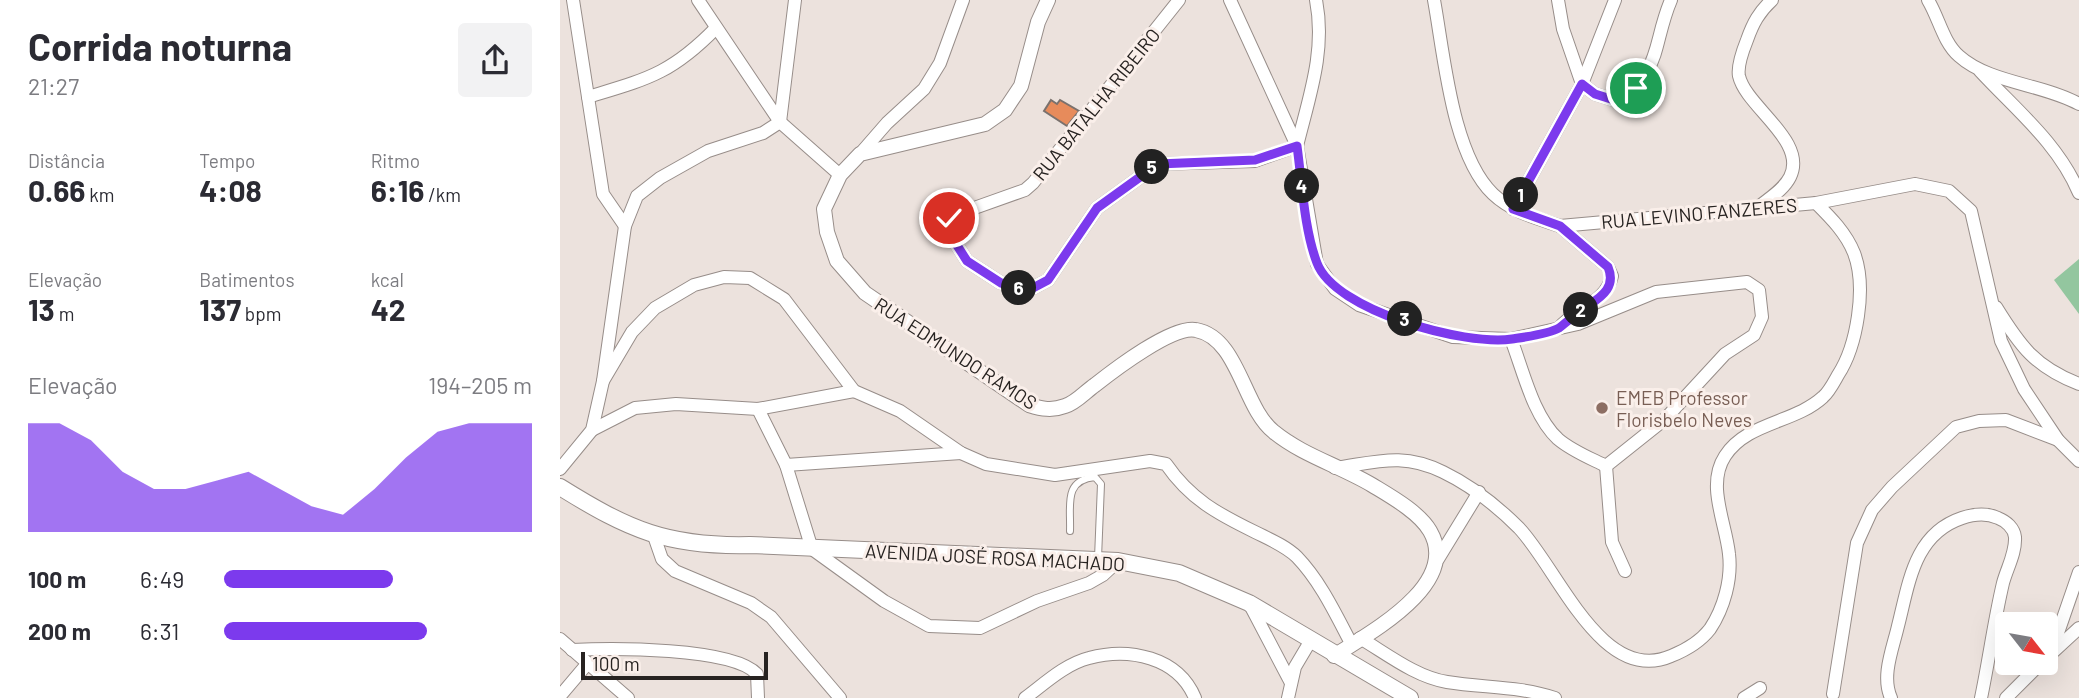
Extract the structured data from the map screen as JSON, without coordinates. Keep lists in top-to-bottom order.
{
  "streets": {
    "main road": ["AVENIDA JOSÉ ROSA MACHADO"],
    "street": ["RUA BATALHA RIBEIRO", "RUA LEVINO FANZERES", "RUA EDMUNDO RAMOS"]
  },
  "places": ["EMEB Professor Florisbelo Neves"],
  "scale_bar": "100 m",
  "north": "bottom right",
  "page": {
    "heading": ["Corrida noturna", "21:27"],
    "stats": [
      ["Distância", "0.66 km"],
      ["Tempo", "4:08"],
      ["Ritmo", "6:16 /km"],
      ["Elevação", "13 m"],
      ["Batimentos", "137 bpm"],
      ["kcal", "42"]
    ],
    "pins": [
      "5",
      "4",
      "1",
      "6",
      "2",
      "3"
    ],
    "chart": ["Elevação", "194–205 m"],
    "list": [
      {
        "name": "100 m",
        "note": "6:49"
      },
      {
        "name": "200 m",
        "note": "6:31"
      }
    ],
    "scale": "100 m"
  }
}
